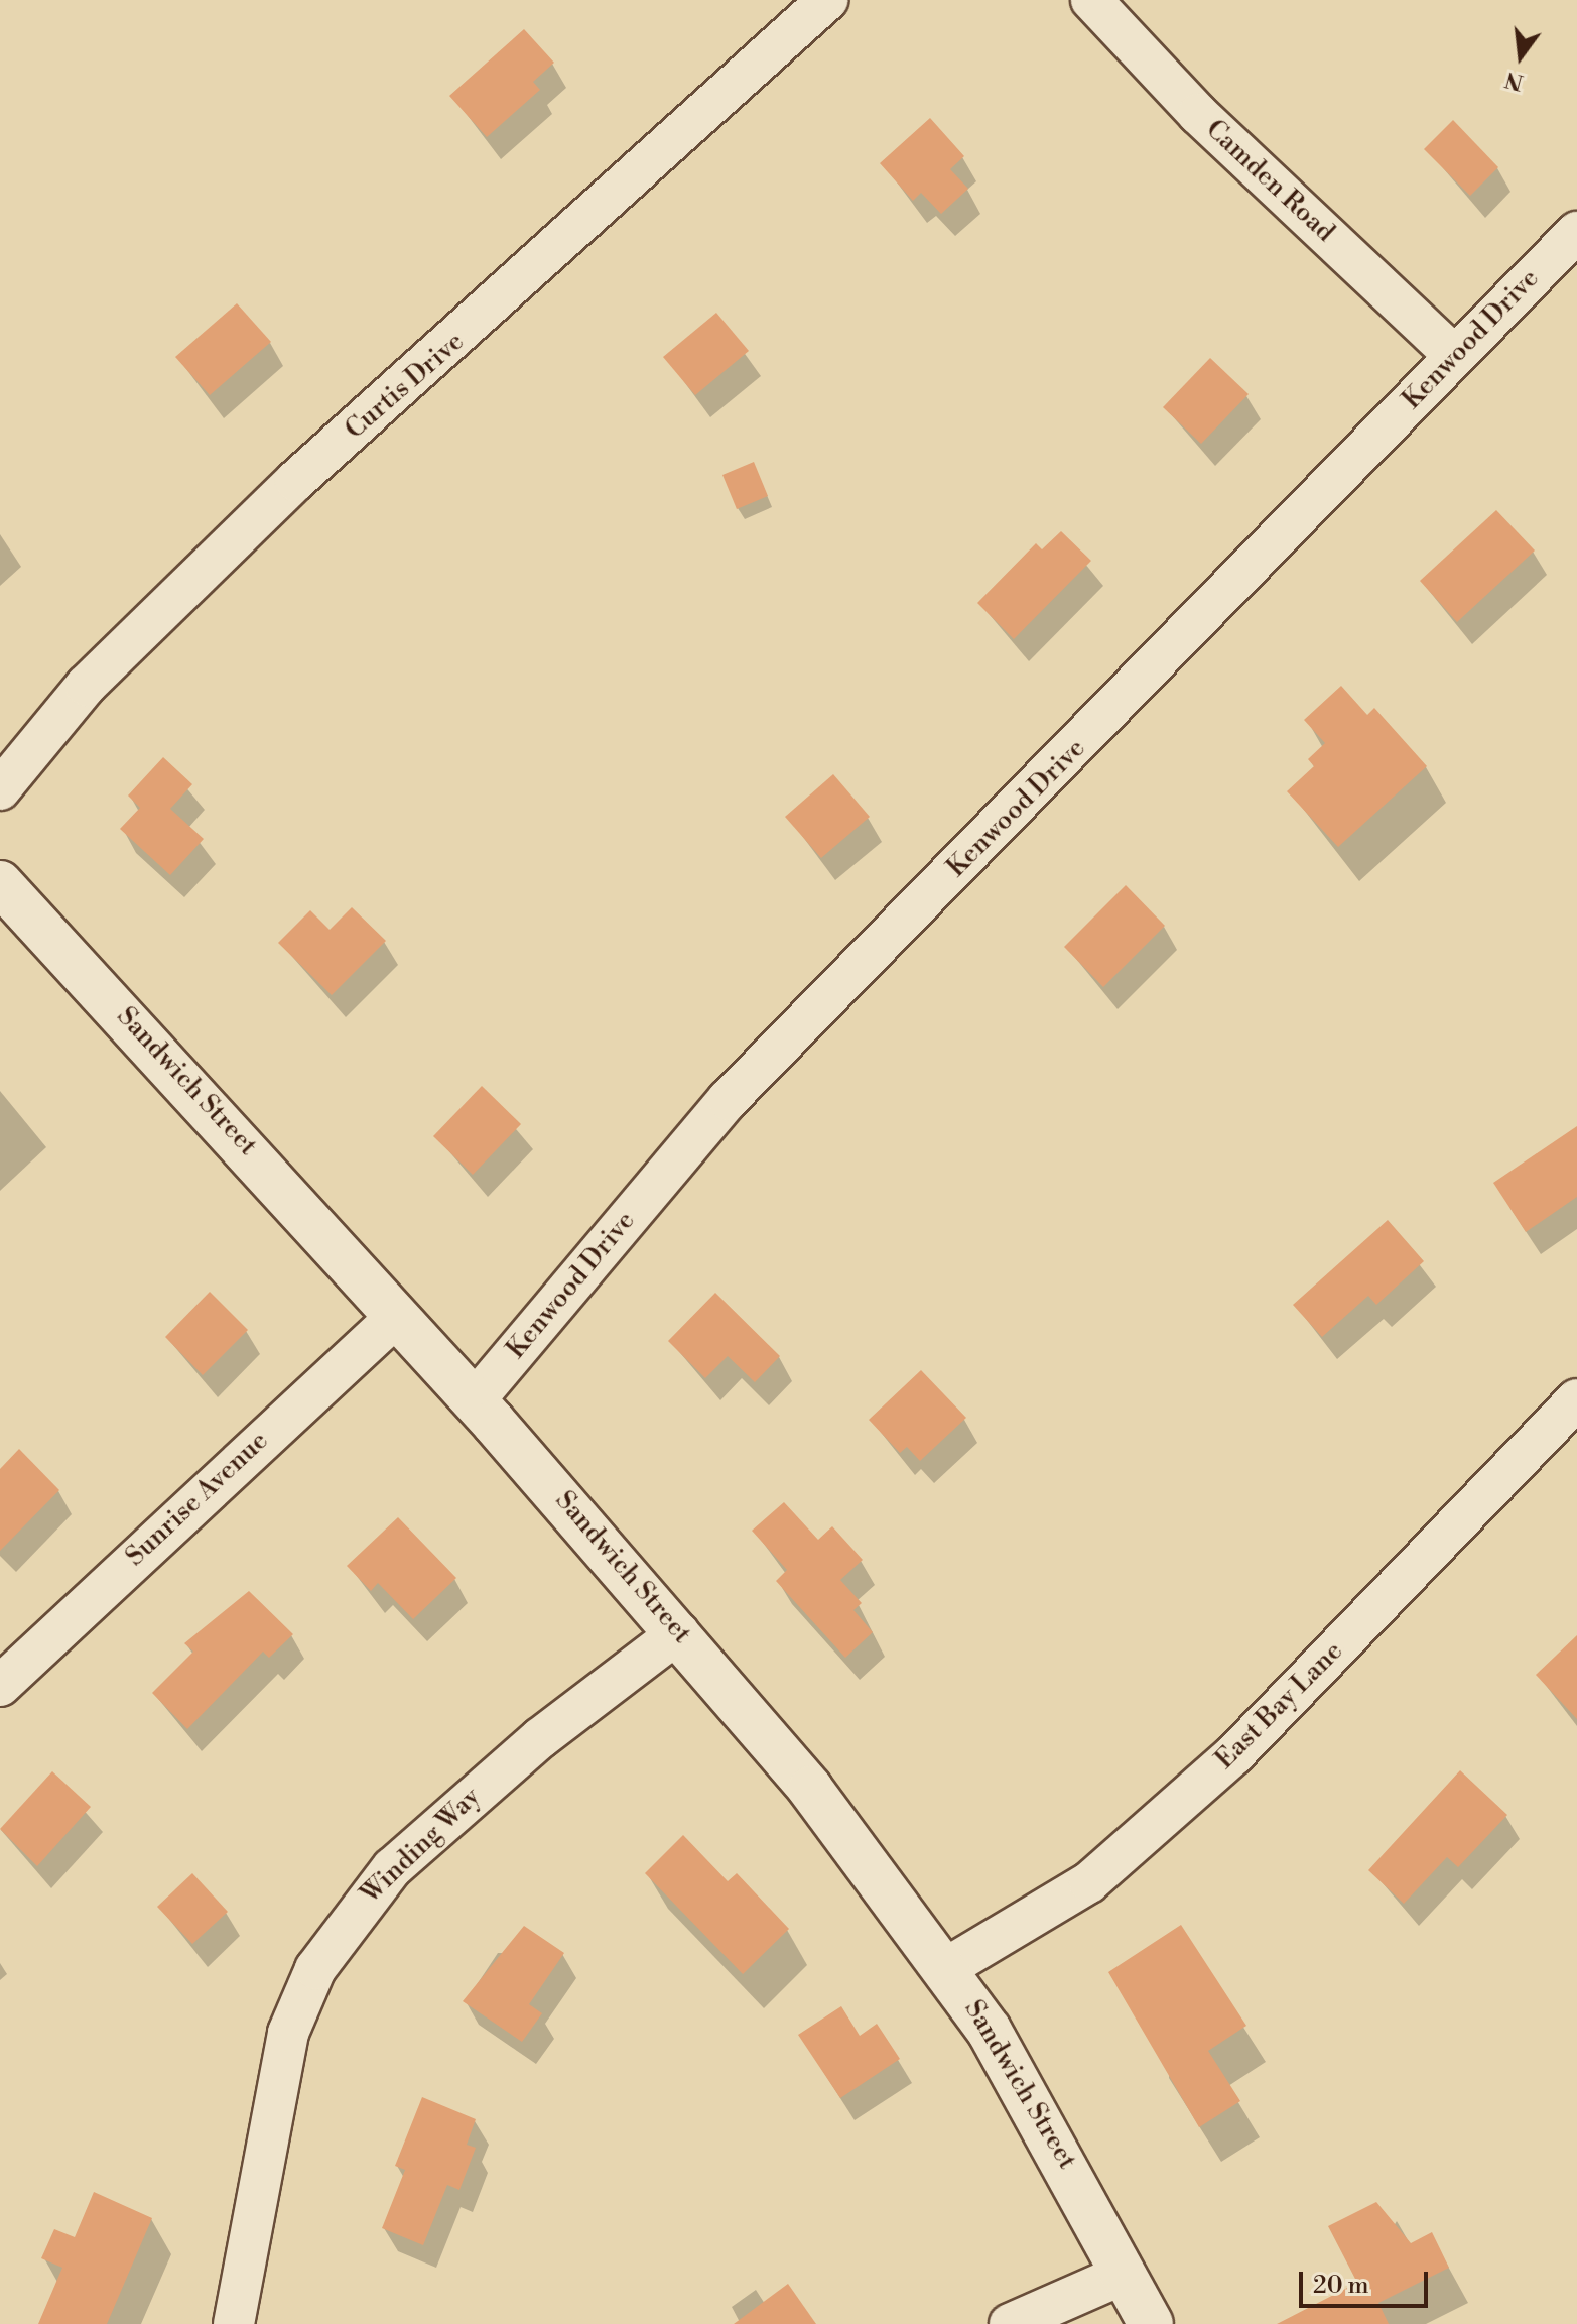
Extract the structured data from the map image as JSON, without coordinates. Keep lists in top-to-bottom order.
{
  "streets": {
    "street": [
      "Camden Road",
      "Kenwood Drive",
      "Curtis Drive",
      "Sandwich Street",
      "Sunrise Avenue",
      "East Bay Lane",
      "Winding Way"
    ]
  },
  "crossings": [
    ["Camden Road", "Kenwood Drive"],
    ["Kenwood Drive", "Sandwich Street"],
    ["Sandwich Street", "Sunrise Avenue"],
    ["Sandwich Street", "East Bay Lane"],
    ["Sandwich Street", "Winding Way"]
  ],
  "scale_bar": "20 m",
  "north": "bottom"
}
